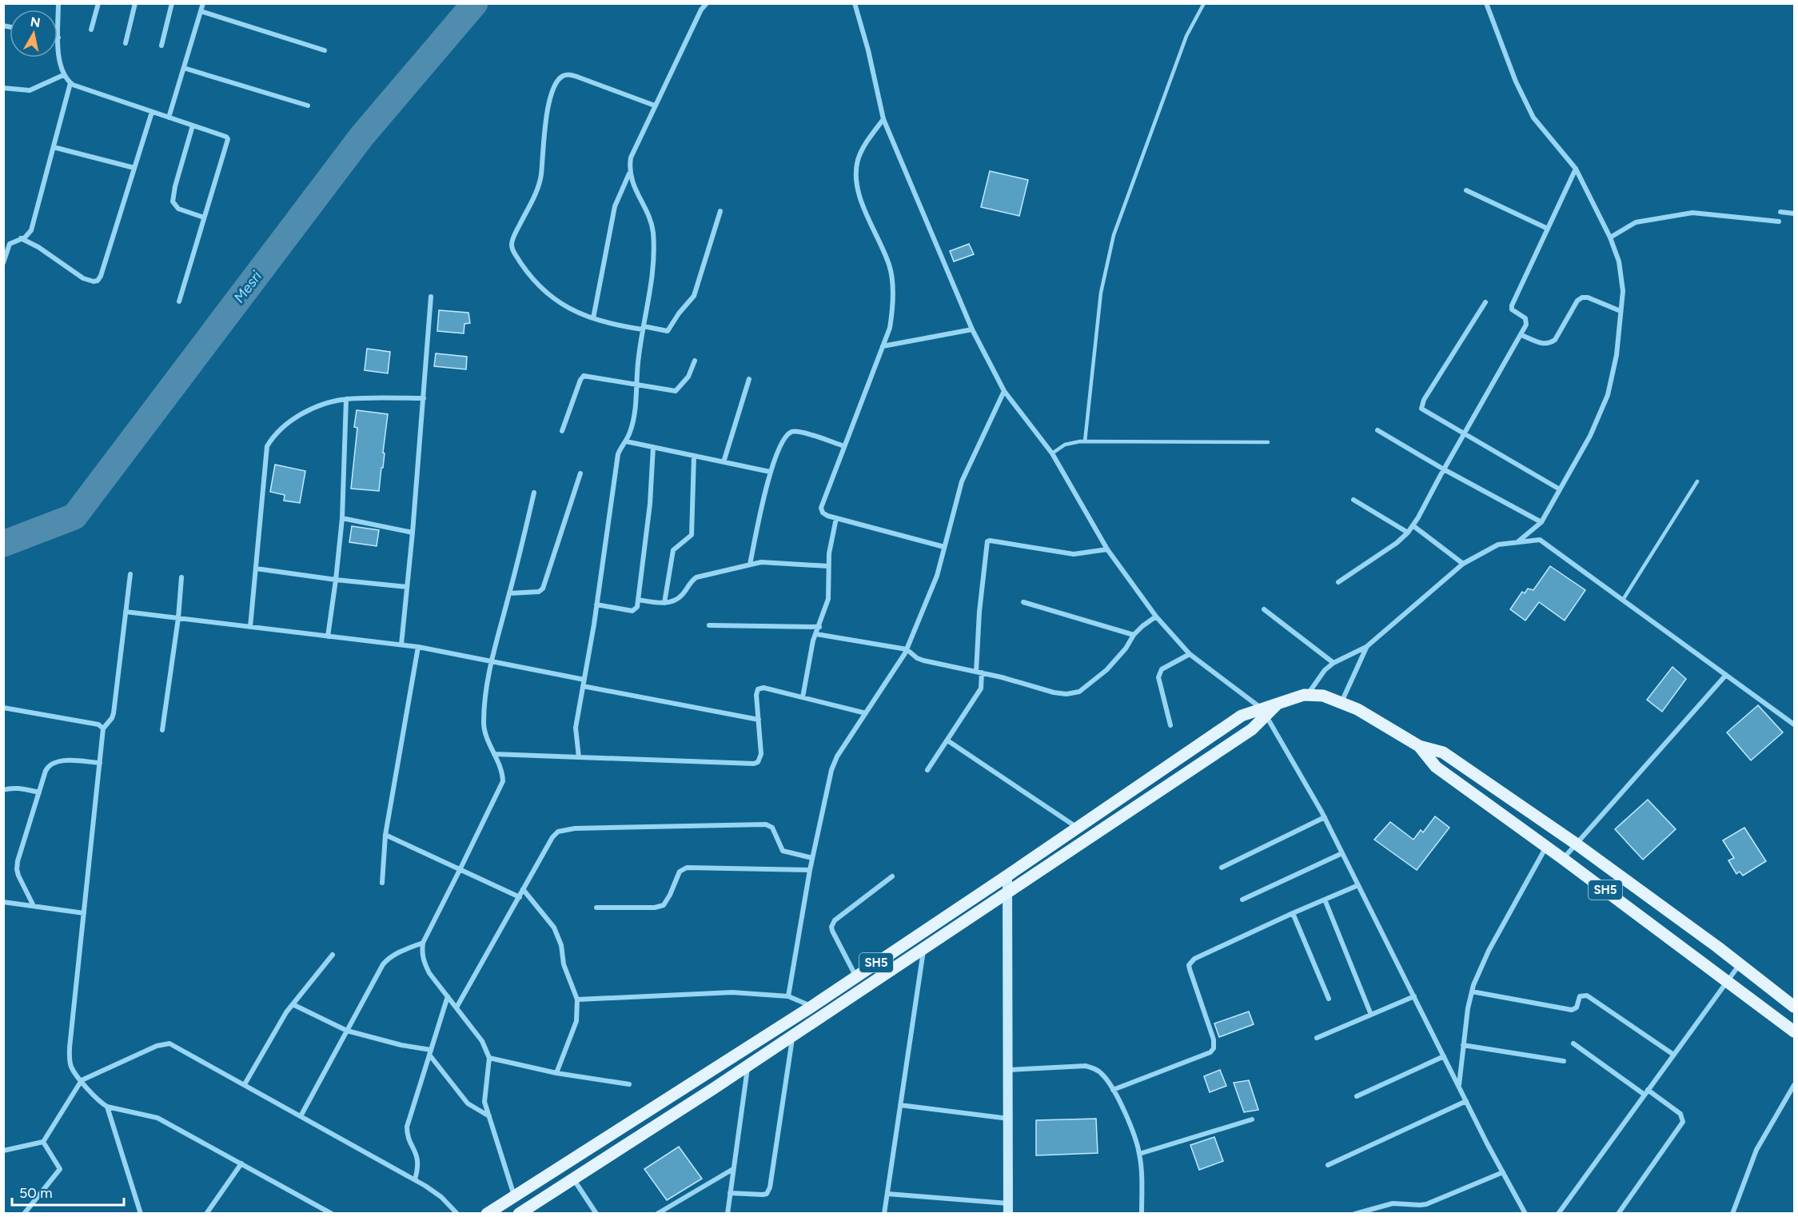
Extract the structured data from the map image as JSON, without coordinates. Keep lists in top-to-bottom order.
{
  "streets": {
    "main road": ["SH5"]
  },
  "water": ["Mesri"],
  "scale_bar": "50 m",
  "north": "top"
}
